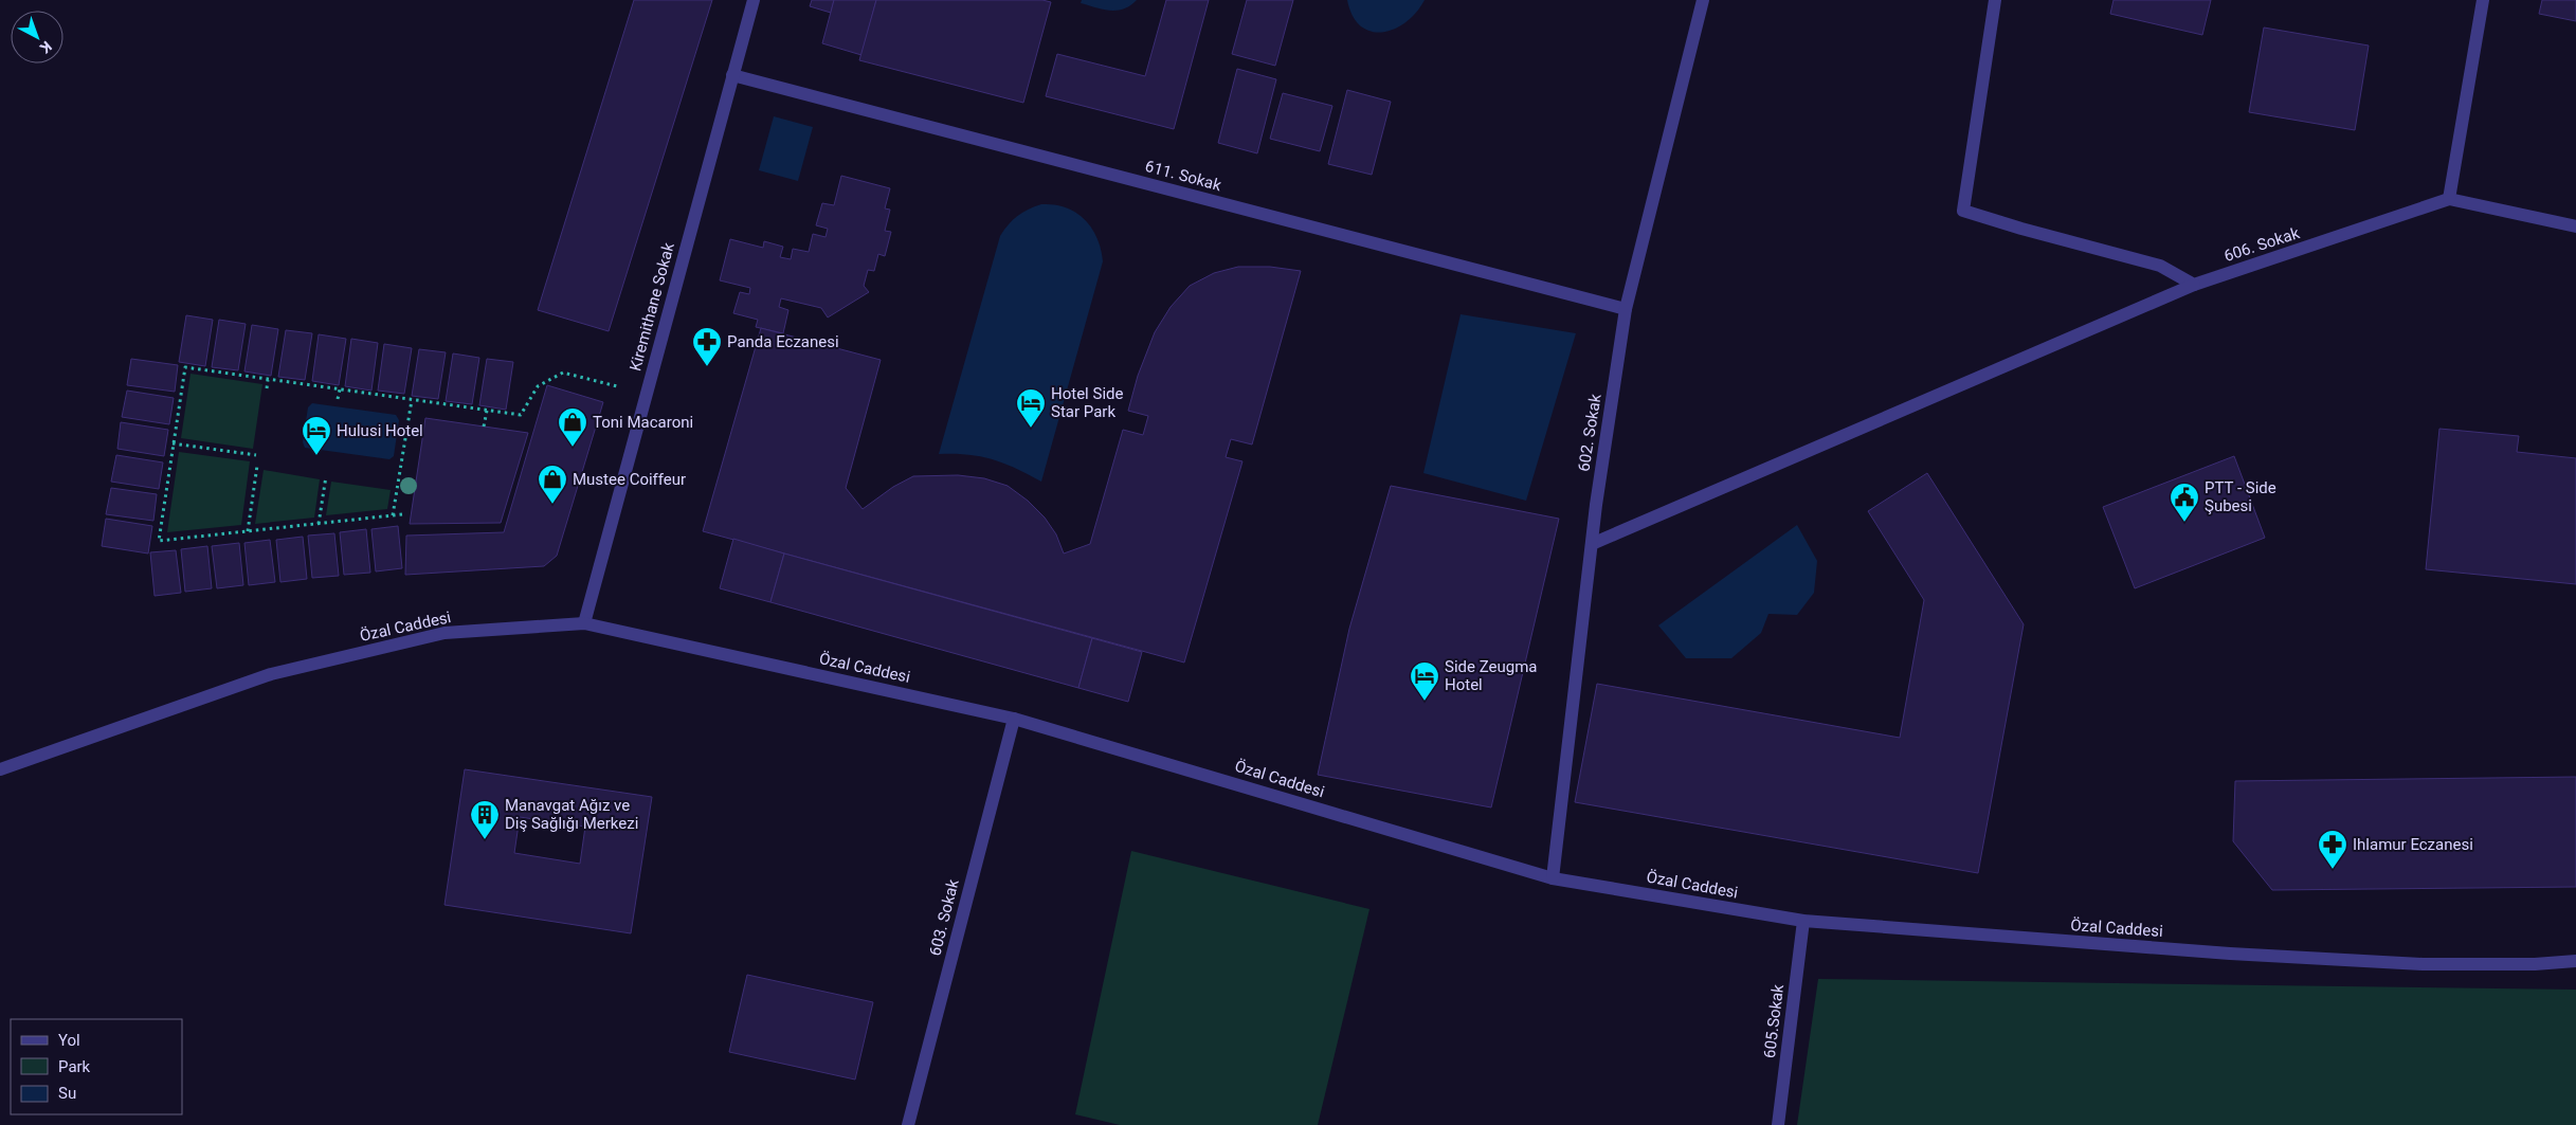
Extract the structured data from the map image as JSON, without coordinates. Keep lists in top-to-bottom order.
{
  "streets": {
    "street": [
      "611. Sokak",
      "606. Sokak",
      "Kiremithane Sokak",
      "602. Sokak",
      "Özal Caddesi",
      "603. Sokak",
      "605.Sokak"
    ]
  },
  "crossings": [
    ["611. Sokak", "Kiremithane Sokak"],
    ["611. Sokak", "602. Sokak"],
    ["606. Sokak", "602. Sokak"],
    ["Kiremithane Sokak", "Özal Caddesi"],
    ["602. Sokak", "Özal Caddesi"],
    ["Özal Caddesi", "603. Sokak"],
    ["Özal Caddesi", "605.Sokak"]
  ],
  "places": {
    "pharmacy": ["Panda Eczanesi", "Ihlamur Eczanesi"],
    "hotel": ["Hotel Side Star Park", "Hulusi Hotel", "Side Zeugma Hotel"],
    "shop": ["Toni Macaroni", "Mustee Coiffeur"],
    "public building": ["PTT - Side Şubesi"],
    "building": ["Manavgat Ağız ve Diş Sağlığı Merkezi"]
  },
  "legend": ["Yol", "Park", "Su"],
  "north": "bottom right"
}
